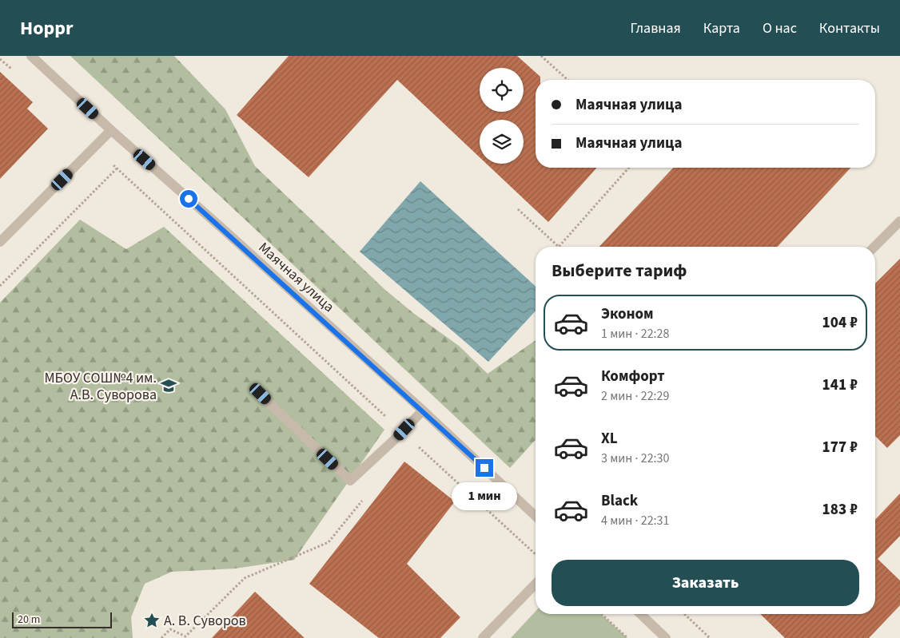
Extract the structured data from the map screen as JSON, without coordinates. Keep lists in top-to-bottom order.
{
  "streets": {
    "street": ["Маячная улица"]
  },
  "places": {
    "school or university": ["МБОУ СОШ№4 им. А.В. Суворова"],
    "place": ["А. В. Суворов"]
  },
  "scale_bar": "20 m",
  "page": {
    "header": "Hoppr",
    "nav": [
      "Главная",
      "Карта",
      "О нас",
      "Контакты"
    ],
    "banner": ["Маячная улица", "Маячная улица"],
    "heading": "Выберите тариф",
    "list": [
      {
        "name": "Эконом",
        "note": "1 мин · 22:28",
        "value": "104 ₽"
      },
      {
        "name": "Комфорт",
        "note": "2 мин · 22:29",
        "value": "141 ₽"
      },
      {
        "name": "XL",
        "note": "3 мин · 22:30",
        "value": "177 ₽"
      },
      {
        "name": "Black",
        "note": "4 мин · 22:31",
        "value": "183 ₽"
      }
    ],
    "bubble": "1 мин",
    "buttons": "Заказать",
    "scale": "20 m"
  }
}
